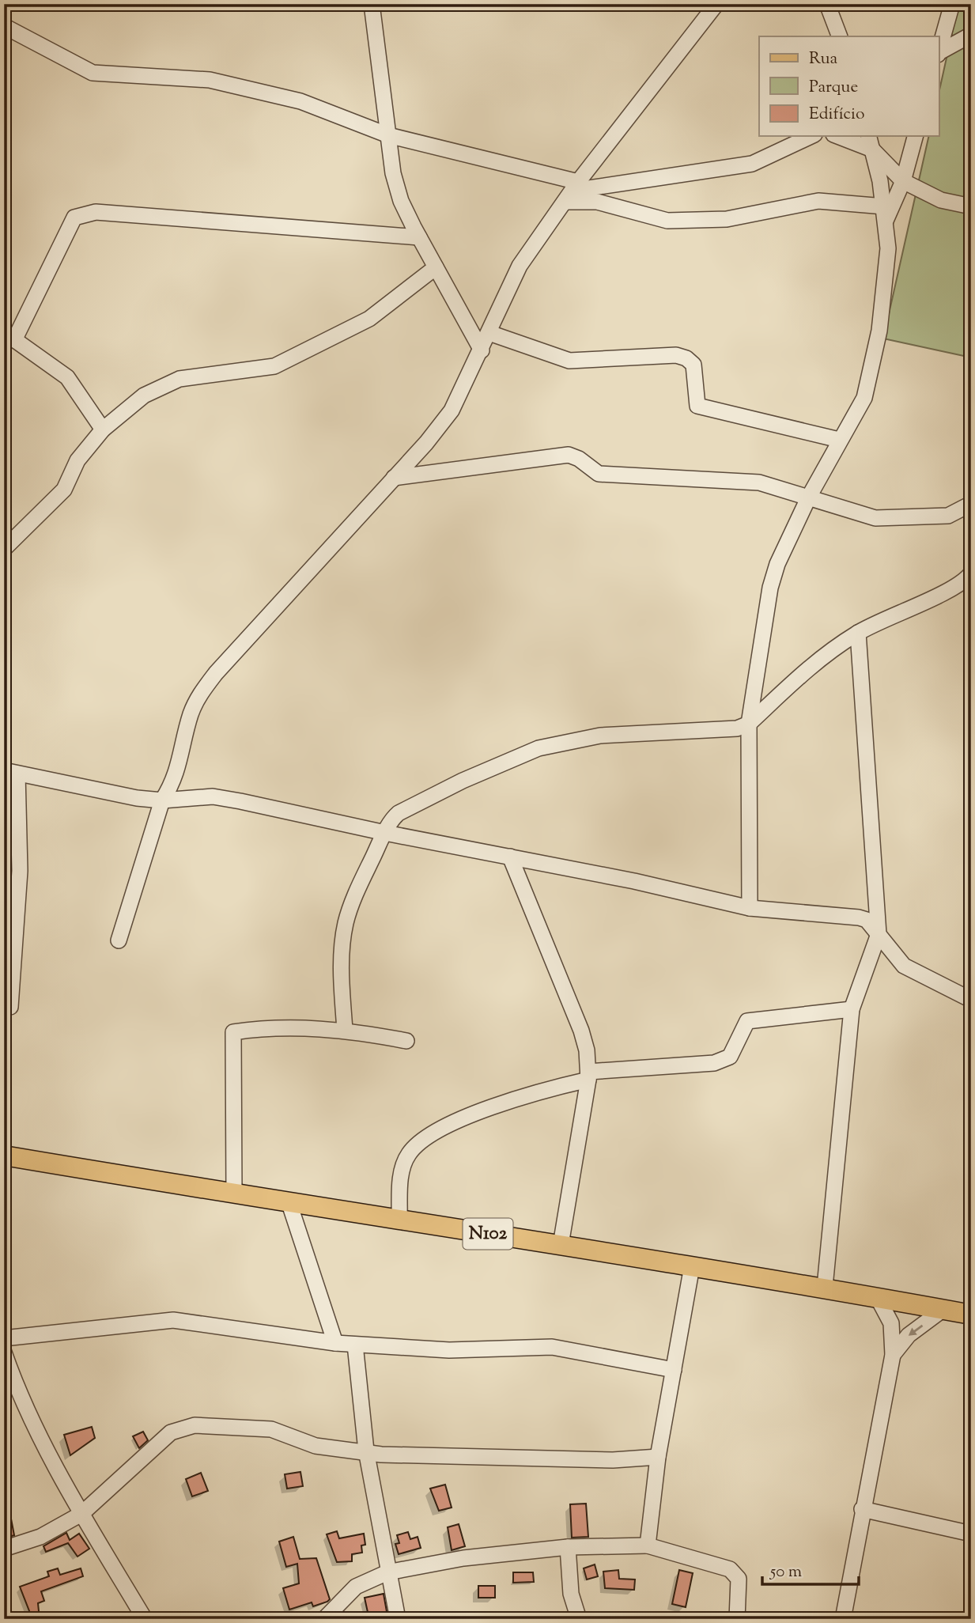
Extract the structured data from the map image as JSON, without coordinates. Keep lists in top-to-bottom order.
{
  "streets": {
    "main road": ["N102"]
  },
  "legend": ["Rua", "Parque", "Edifício"],
  "scale_bar": "50 m"
}
